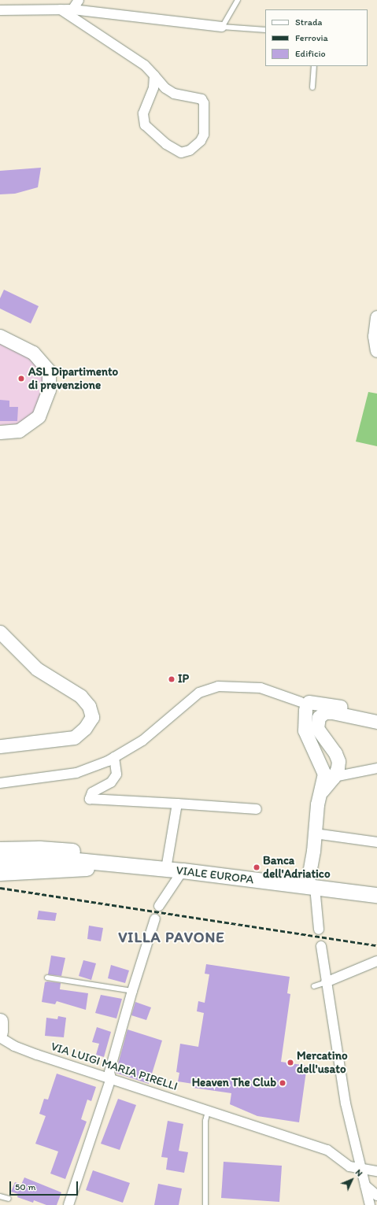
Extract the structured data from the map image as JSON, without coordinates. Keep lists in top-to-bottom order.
{
  "streets": {
    "main road": ["VIALE EUROPA"],
    "street": ["VIA LUIGI MARIA PIRELLI"]
  },
  "districts": ["VILLA PAVONE"],
  "places": [
    "ASL Dipartimento di prevenzione",
    "IP",
    "Banca dell'Adriatico",
    "Mercatino dell'usato",
    "Heaven The Club"
  ],
  "legend": ["Strada", "Ferrovia", "Edificio"],
  "scale_bar": "50 m",
  "north": "top right"
}
